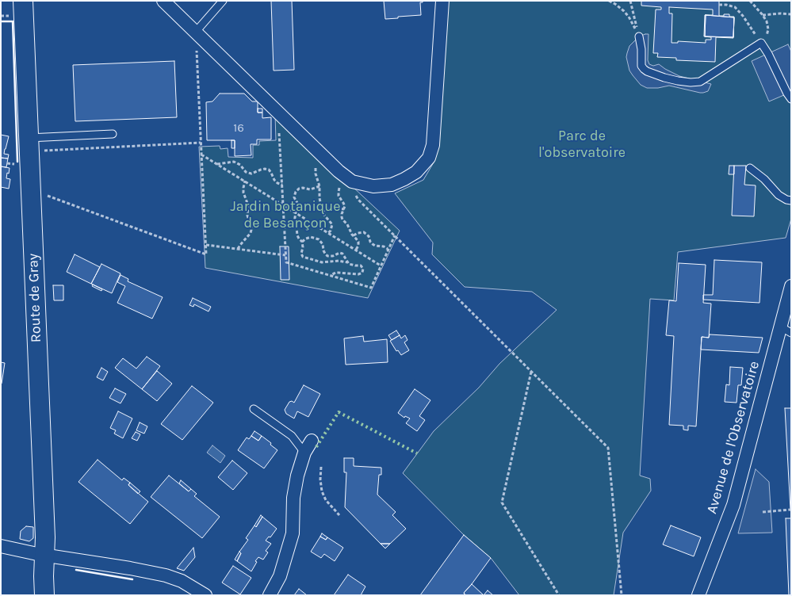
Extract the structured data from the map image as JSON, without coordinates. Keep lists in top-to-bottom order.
{
  "streets": {
    "main road": ["Route de Gray"],
    "street": ["Avenue de l'Observatoire"]
  },
  "parks": ["Parc de l'observatoire", "Jardin botanique de Besançon"],
  "house_numbers": ["16"]
}
